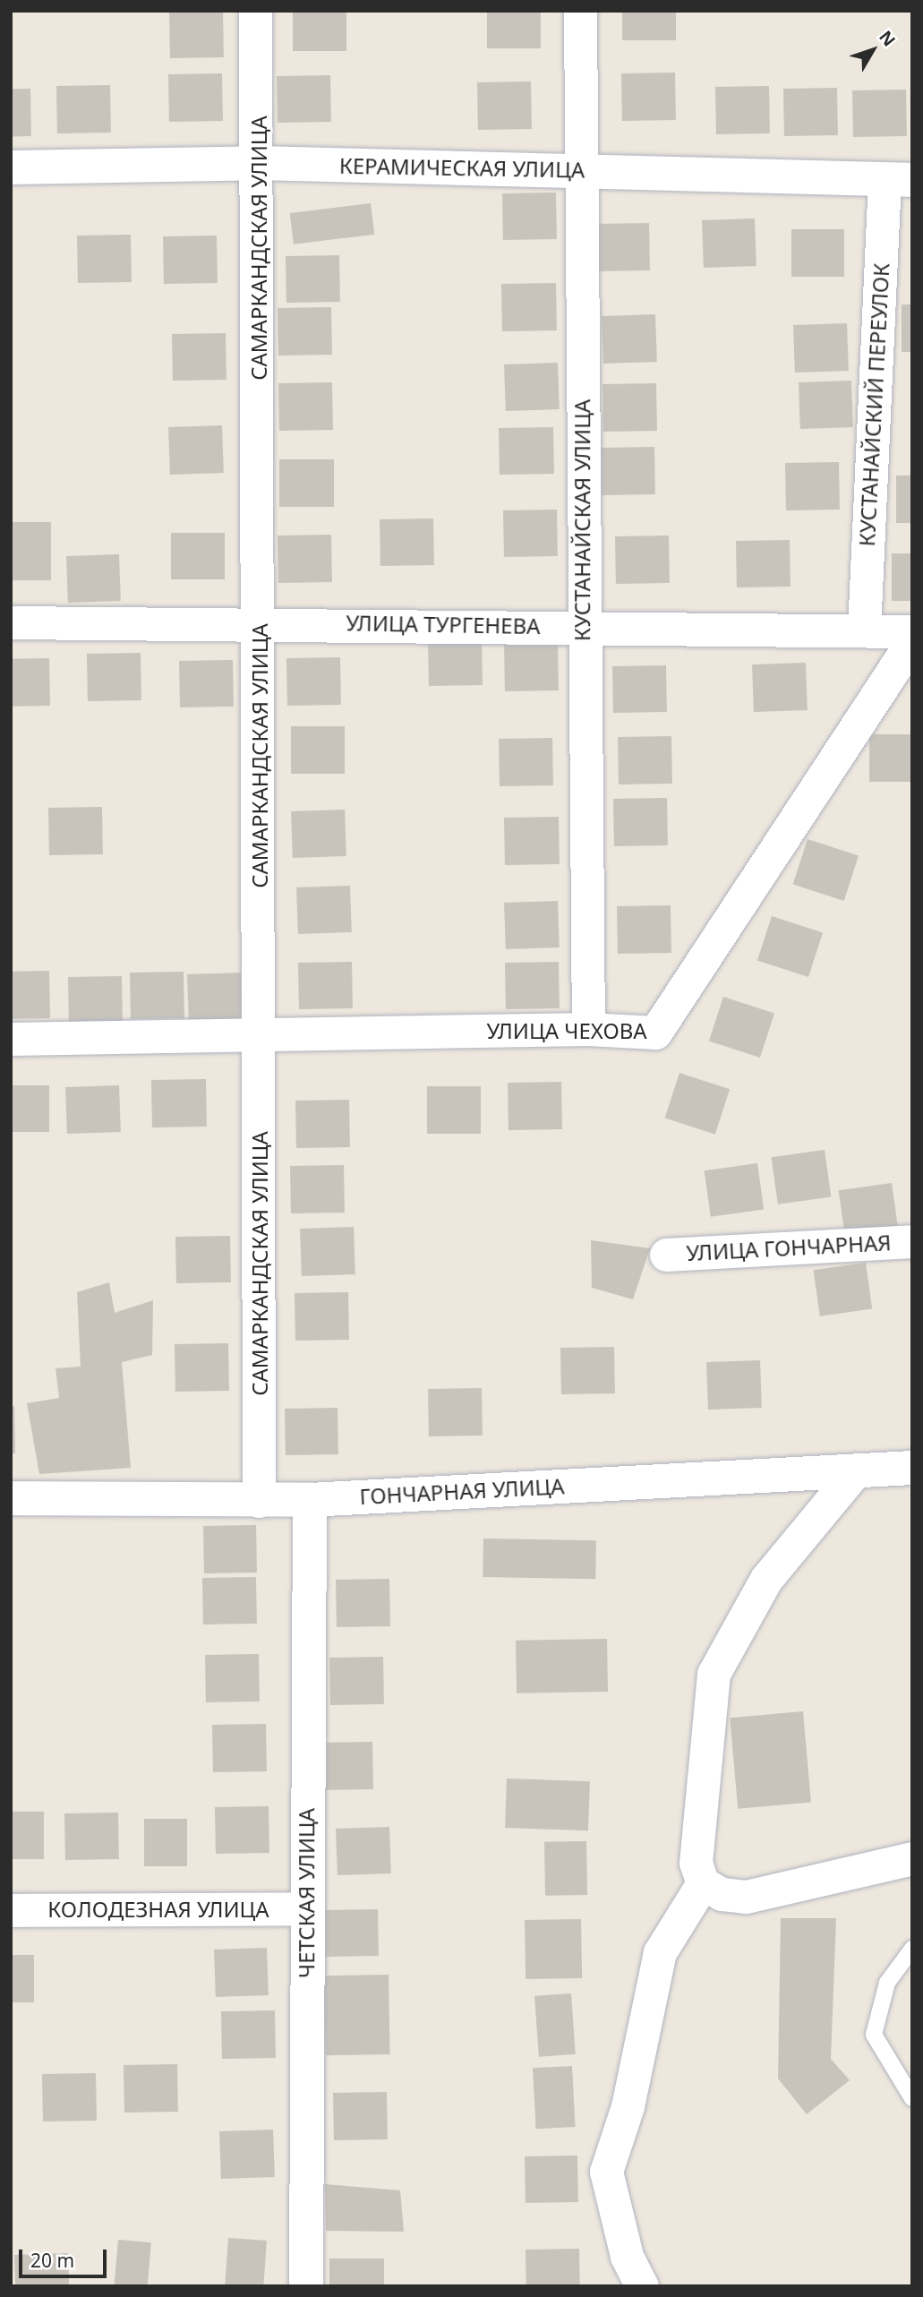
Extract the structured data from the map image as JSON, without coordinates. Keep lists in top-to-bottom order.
{
  "streets": {
    "street": [
      "КЕРАМИЧЕСКАЯ УЛИЦА",
      "САМАРКАНДСКАЯ УЛИЦА",
      "КУСТАНАЙСКИЙ ПЕРЕУЛОК",
      "КУСТАНАЙСКАЯ УЛИЦА",
      "УЛИЦА ТУРГЕНЕВА",
      "УЛИЦА ЧЕХОВА",
      "УЛИЦА ГОНЧАРНАЯ",
      "ГОНЧАРНАЯ УЛИЦА",
      "ЧЕТСКАЯ УЛИЦА",
      "КОЛОДЕЗНАЯ УЛИЦА"
    ]
  },
  "crossings": [
    ["КЕРАМИЧЕСКАЯ УЛИЦА", "САМАРКАНДСКАЯ УЛИЦА"],
    ["КЕРАМИЧЕСКАЯ УЛИЦА", "КУСТАНАЙСКИЙ ПЕРЕУЛОК"],
    ["КЕРАМИЧЕСКАЯ УЛИЦА", "КУСТАНАЙСКАЯ УЛИЦА"],
    ["САМАРКАНДСКАЯ УЛИЦА", "УЛИЦА ТУРГЕНЕВА"],
    ["САМАРКАНДСКАЯ УЛИЦА", "УЛИЦА ЧЕХОВА"],
    ["САМАРКАНДСКАЯ УЛИЦА", "ГОНЧАРНАЯ УЛИЦА"],
    ["КУСТАНАЙСКИЙ ПЕРЕУЛОК", "УЛИЦА ТУРГЕНЕВА"],
    ["КУСТАНАЙСКАЯ УЛИЦА", "УЛИЦА ТУРГЕНЕВА"],
    ["КУСТАНАЙСКАЯ УЛИЦА", "УЛИЦА ЧЕХОВА"],
    ["ГОНЧАРНАЯ УЛИЦА", "ЧЕТСКАЯ УЛИЦА"],
    ["ЧЕТСКАЯ УЛИЦА", "КОЛОДЕЗНАЯ УЛИЦА"]
  ],
  "scale_bar": "20 m",
  "north": "top right"
}
